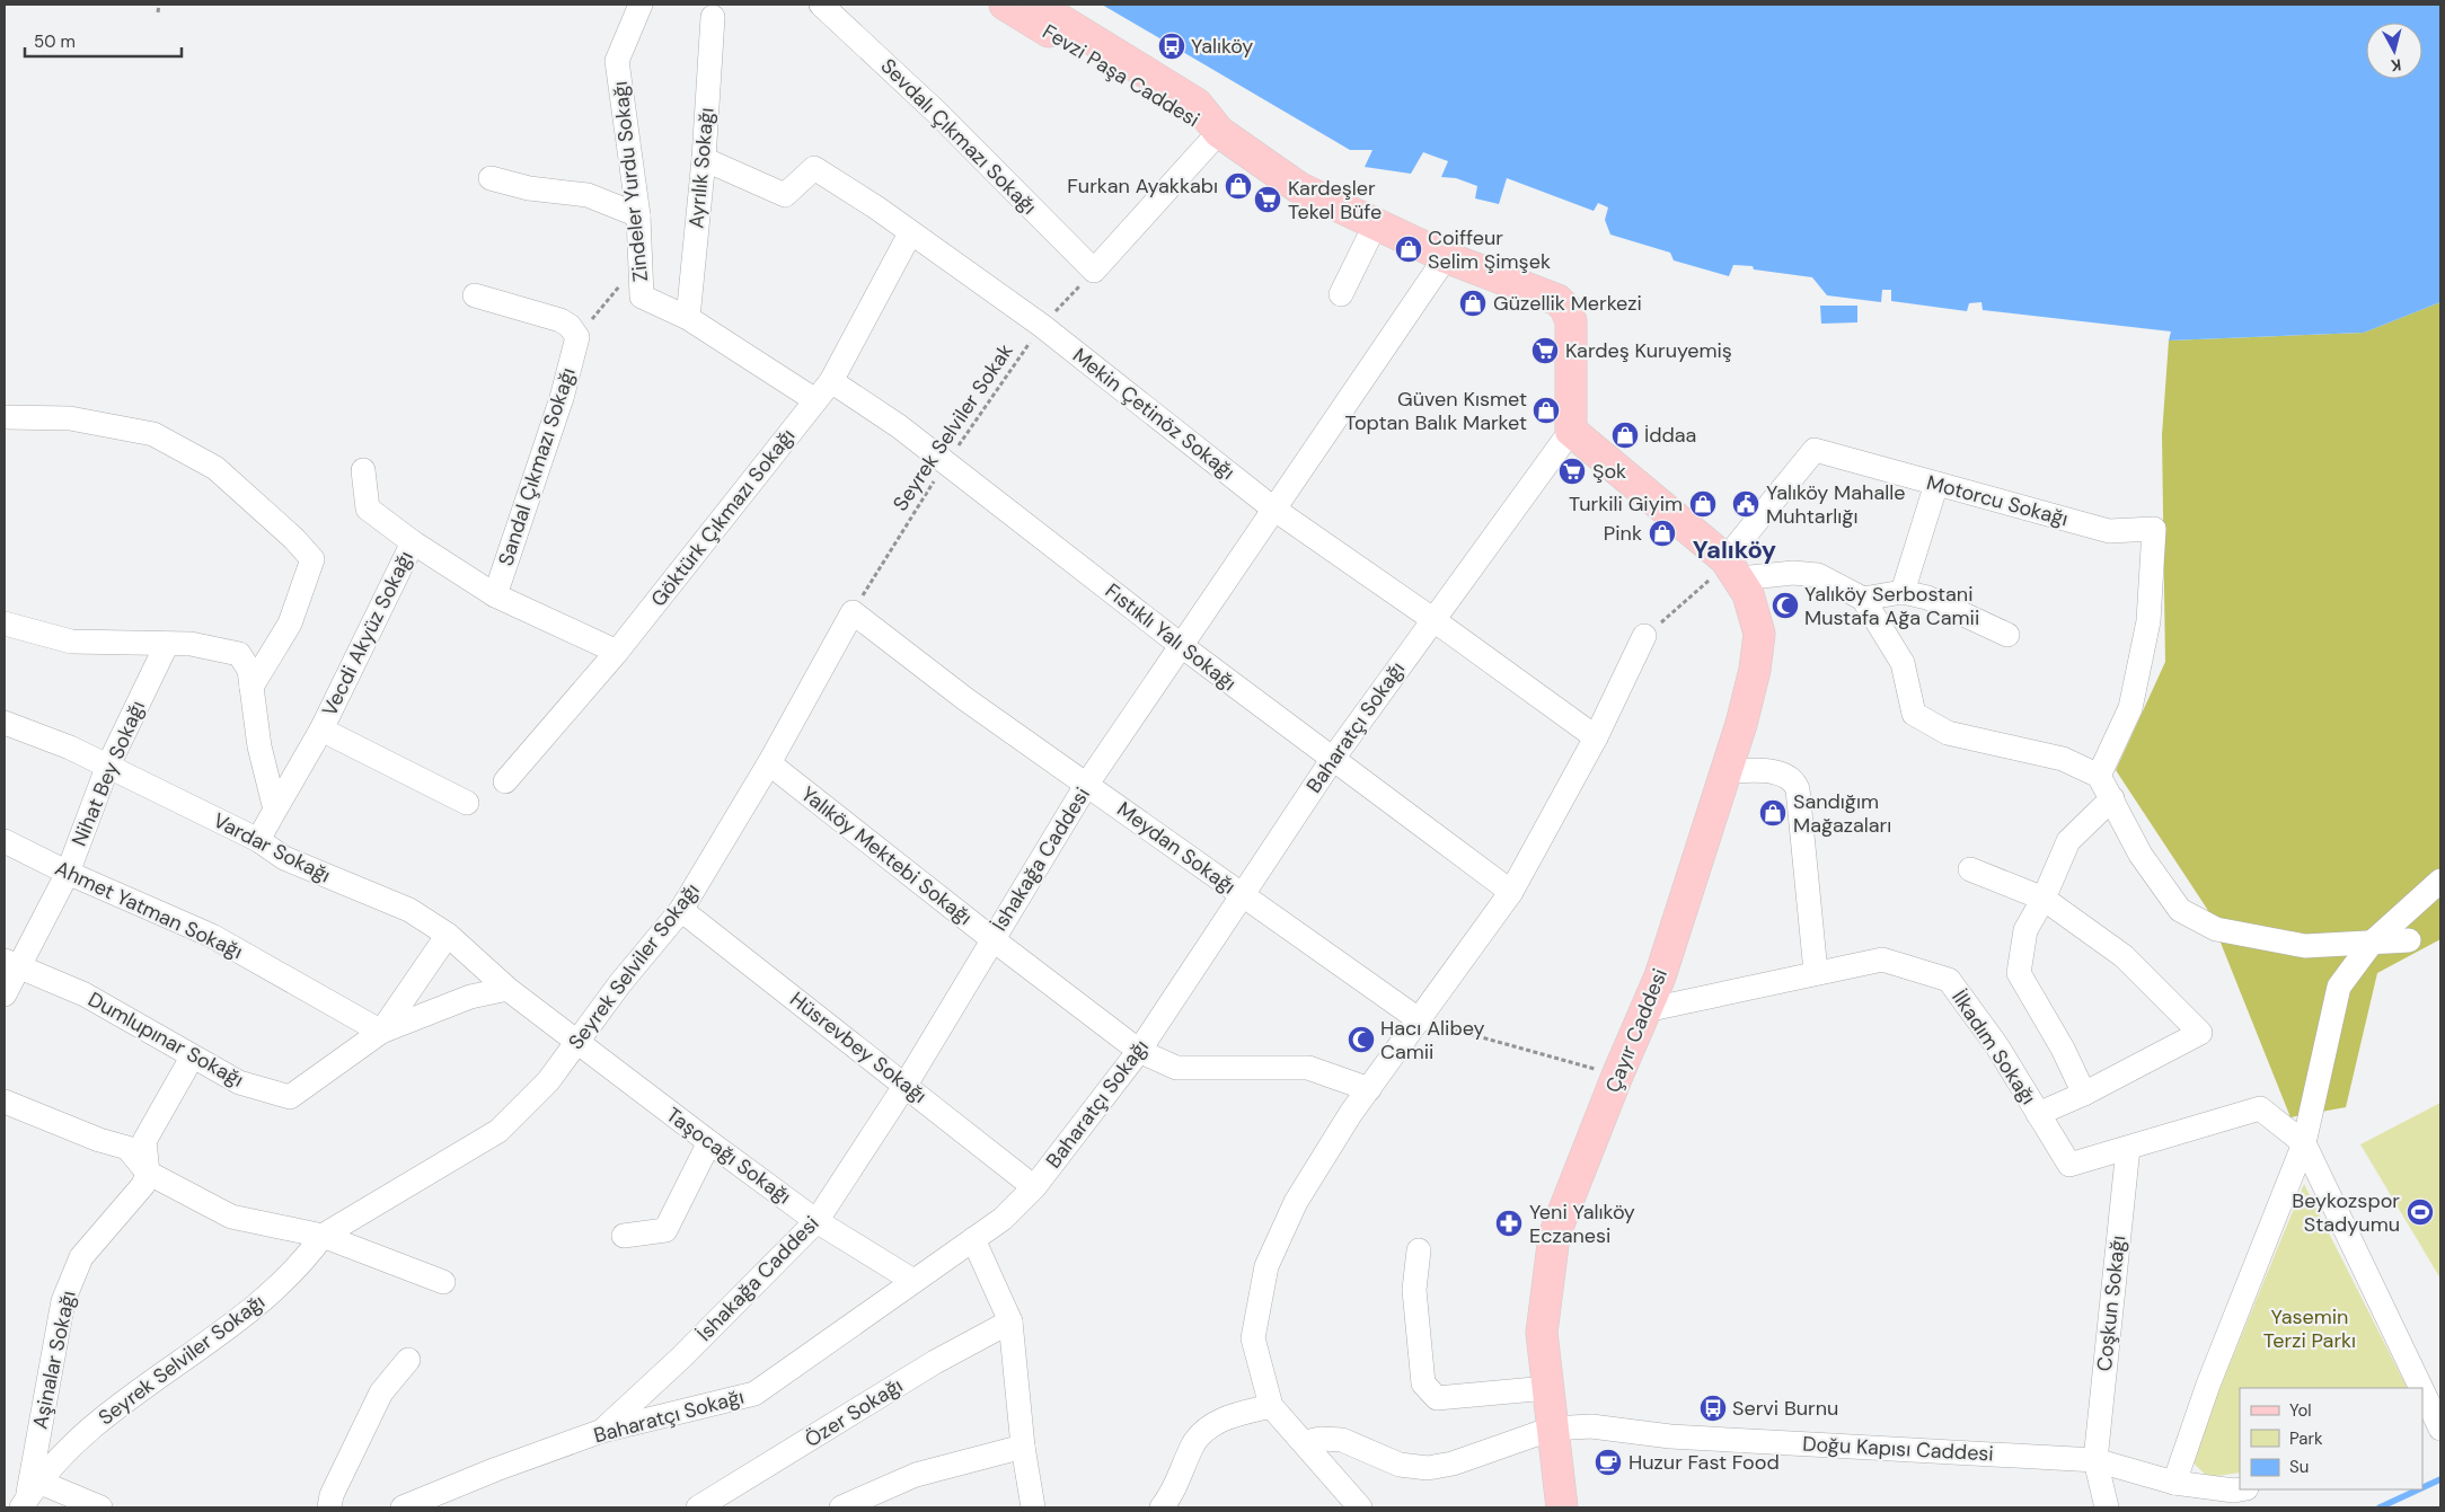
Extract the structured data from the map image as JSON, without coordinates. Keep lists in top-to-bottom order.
{
  "streets": {
    "main road": ["Fevzi Paşa Caddesi", "Çayır Caddesi"],
    "street": [
      "Sevdalı Çıkmazı Sokağı",
      "Ayrılık Sokağı",
      "Zindeler Yurdu Sokağı",
      "Mekin Çetinöz Sokağı",
      "Sandal Çıkmazı Sokağı",
      "Motorcu Sokağı",
      "Göktürk Çıkmazı Sokağı",
      "Vecdi Akyüz Sokağı",
      "Fıstıklı Yalı Sokağı",
      "Baharatçı Sokağı",
      "Nihat Bey Sokağı",
      "Vardar Sokağı",
      "Meydan Sokağı",
      "Yalıköy Mektebi Sokağı",
      "İshakağa Caddesi",
      "Ahmet Yatman Sokağı",
      "Seyrek Selviler Sokağı",
      "Dumlupınar Sokağı",
      "Hüsrevbey Sokağı",
      "İlkadım Sokağı",
      "Taşocağı Sokağı",
      "Coşkun Sokağı",
      "Aşinalar Sokağı",
      "Özer Sokağı",
      "Doğu Kapısı Caddesi"
    ],
    "path": ["Seyrek Selviler Sokak"]
  },
  "crossings": [
    ["Sevdalı Çıkmazı Sokağı", "Seyrek Selviler Sokak"],
    ["Ayrılık Sokağı", "Zindeler Yurdu Sokağı"],
    ["Ayrılık Sokağı", "Mekin Çetinöz Sokağı"],
    ["Zindeler Yurdu Sokağı", "Göktürk Çıkmazı Sokağı"],
    ["Mekin Çetinöz Sokağı", "Seyrek Selviler Sokak"],
    ["Mekin Çetinöz Sokağı", "Göktürk Çıkmazı Sokağı"],
    ["Mekin Çetinöz Sokağı", "Baharatçı Sokağı"],
    ["Mekin Çetinöz Sokağı", "İshakağa Caddesi"],
    ["Seyrek Selviler Sokak", "Fıstıklı Yalı Sokağı"],
    ["Seyrek Selviler Sokak", "Meydan Sokağı"],
    ["Seyrek Selviler Sokak", "Seyrek Selviler Sokağı"],
    ["Sandal Çıkmazı Sokağı", "Vecdi Akyüz Sokağı"],
    ["Motorcu Sokağı", "Çayır Caddesi"],
    ["Göktürk Çıkmazı Sokağı", "Vecdi Akyüz Sokağı"],
    ["Göktürk Çıkmazı Sokağı", "Fıstıklı Yalı Sokağı"],
    ["Vecdi Akyüz Sokağı", "Vardar Sokağı"],
    ["Fıstıklı Yalı Sokağı", "Baharatçı Sokağı"],
    ["Fıstıklı Yalı Sokağı", "İshakağa Caddesi"],
    ["Baharatçı Sokağı", "Meydan Sokağı"],
    ["Baharatçı Sokağı", "Yalıköy Mektebi Sokağı"],
    ["Baharatçı Sokağı", "İshakağa Caddesi"],
    ["Baharatçı Sokağı", "Hüsrevbey Sokağı"],
    ["Baharatçı Sokağı", "Taşocağı Sokağı"],
    ["Nihat Bey Sokağı", "Vardar Sokağı"],
    ["Nihat Bey Sokağı", "Ahmet Yatman Sokağı"],
    ["Nihat Bey Sokağı", "Dumlupınar Sokağı"],
    ["Vardar Sokağı", "Seyrek Selviler Sokağı"],
    ["Vardar Sokağı", "Dumlupınar Sokağı"],
    ["Vardar Sokağı", "Taşocağı Sokağı"],
    ["Meydan Sokağı", "İshakağa Caddesi"],
    ["Meydan Sokağı", "Seyrek Selviler Sokağı"],
    ["Yalıköy Mektebi Sokağı", "İshakağa Caddesi"],
    ["Yalıköy Mektebi Sokağı", "Seyrek Selviler Sokağı"],
    ["İshakağa Caddesi", "Hüsrevbey Sokağı"],
    ["İshakağa Caddesi", "Taşocağı Sokağı"],
    ["Ahmet Yatman Sokağı", "Dumlupınar Sokağı"],
    ["Seyrek Selviler Sokağı", "Hüsrevbey Sokağı"],
    ["Seyrek Selviler Sokağı", "Taşocağı Sokağı"],
    ["Seyrek Selviler Sokağı", "Aşinalar Sokağı"],
    ["Çayır Caddesi", "İlkadım Sokağı"],
    ["Çayır Caddesi", "Doğu Kapısı Caddesi"],
    ["İlkadım Sokağı", "Coşkun Sokağı"],
    ["Coşkun Sokağı", "Doğu Kapısı Caddesi"]
  ],
  "districts": ["Yalıköy"],
  "parks": ["Yasemin Terzi Parkı"],
  "places": {
    "bus stop": ["Yalıköy", "Servi Burnu"],
    "shop": [
      "Furkan Ayakkabı",
      "Coiffeur Selim Şimşek",
      "Güzellik Merkezi",
      "Güven Kısmet Toptan Balık Market",
      "İddaa",
      "Turkili Giyim",
      "Pink",
      "Sandığım Mağazaları"
    ],
    "supermarket": ["Kardeşler Tekel Büfe", "Kardeş Kuruyemiş", "Şok"],
    "public building": ["Yalıköy Mahalle Muhtarlığı"],
    "mosque": ["Yalıköy Serbostani Mustafa Ağa Camii", "Hacı Alibey Camii"],
    "sports": ["Beykozspor Stadyumu"],
    "pharmacy": ["Yeni Yalıköy Eczanesi"],
    "cafe": ["Huzur Fast Food"]
  },
  "legend": ["Yol", "Park", "Su"],
  "scale_bar": "50 m",
  "north": "bottom"
}
